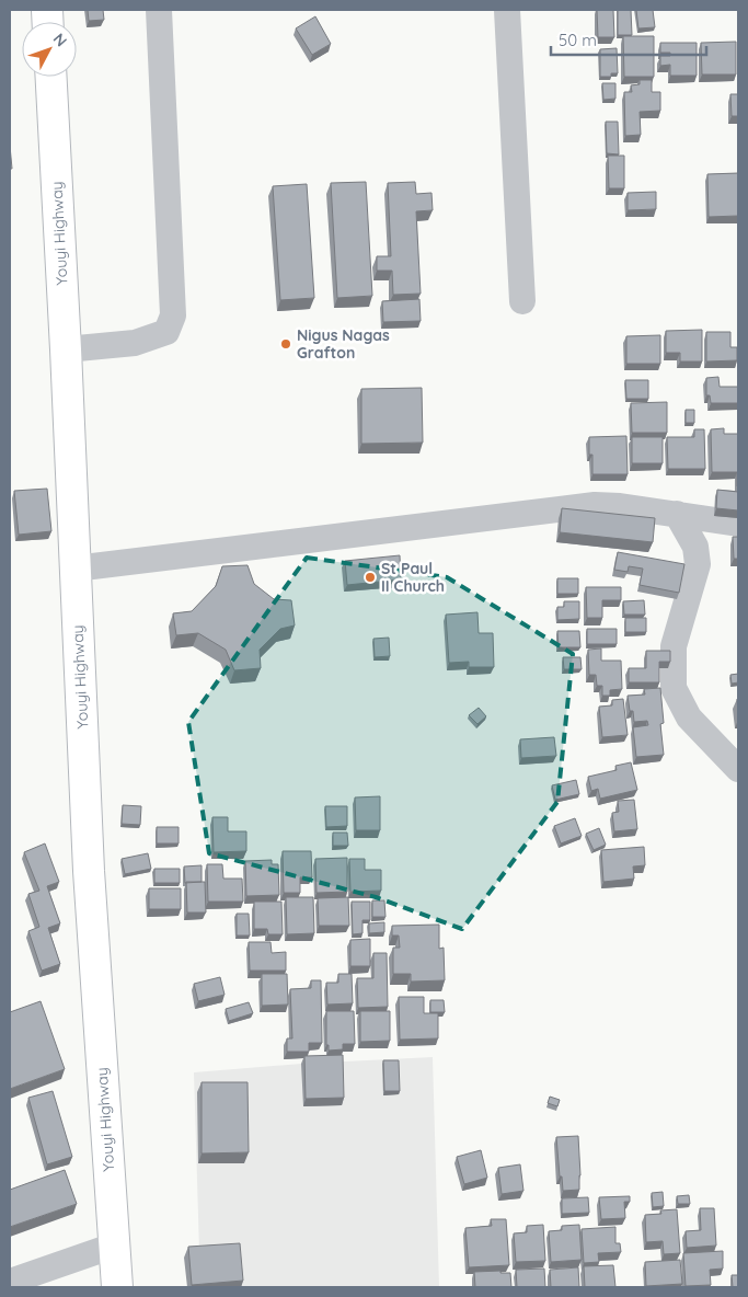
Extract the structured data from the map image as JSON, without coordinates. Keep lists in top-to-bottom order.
{
  "streets": {
    "main road": ["Youyi Highway"]
  },
  "places": ["Nigus Nagas Grafton", "St Paul II Church"],
  "scale_bar": "50 m",
  "north": "top right"
}
